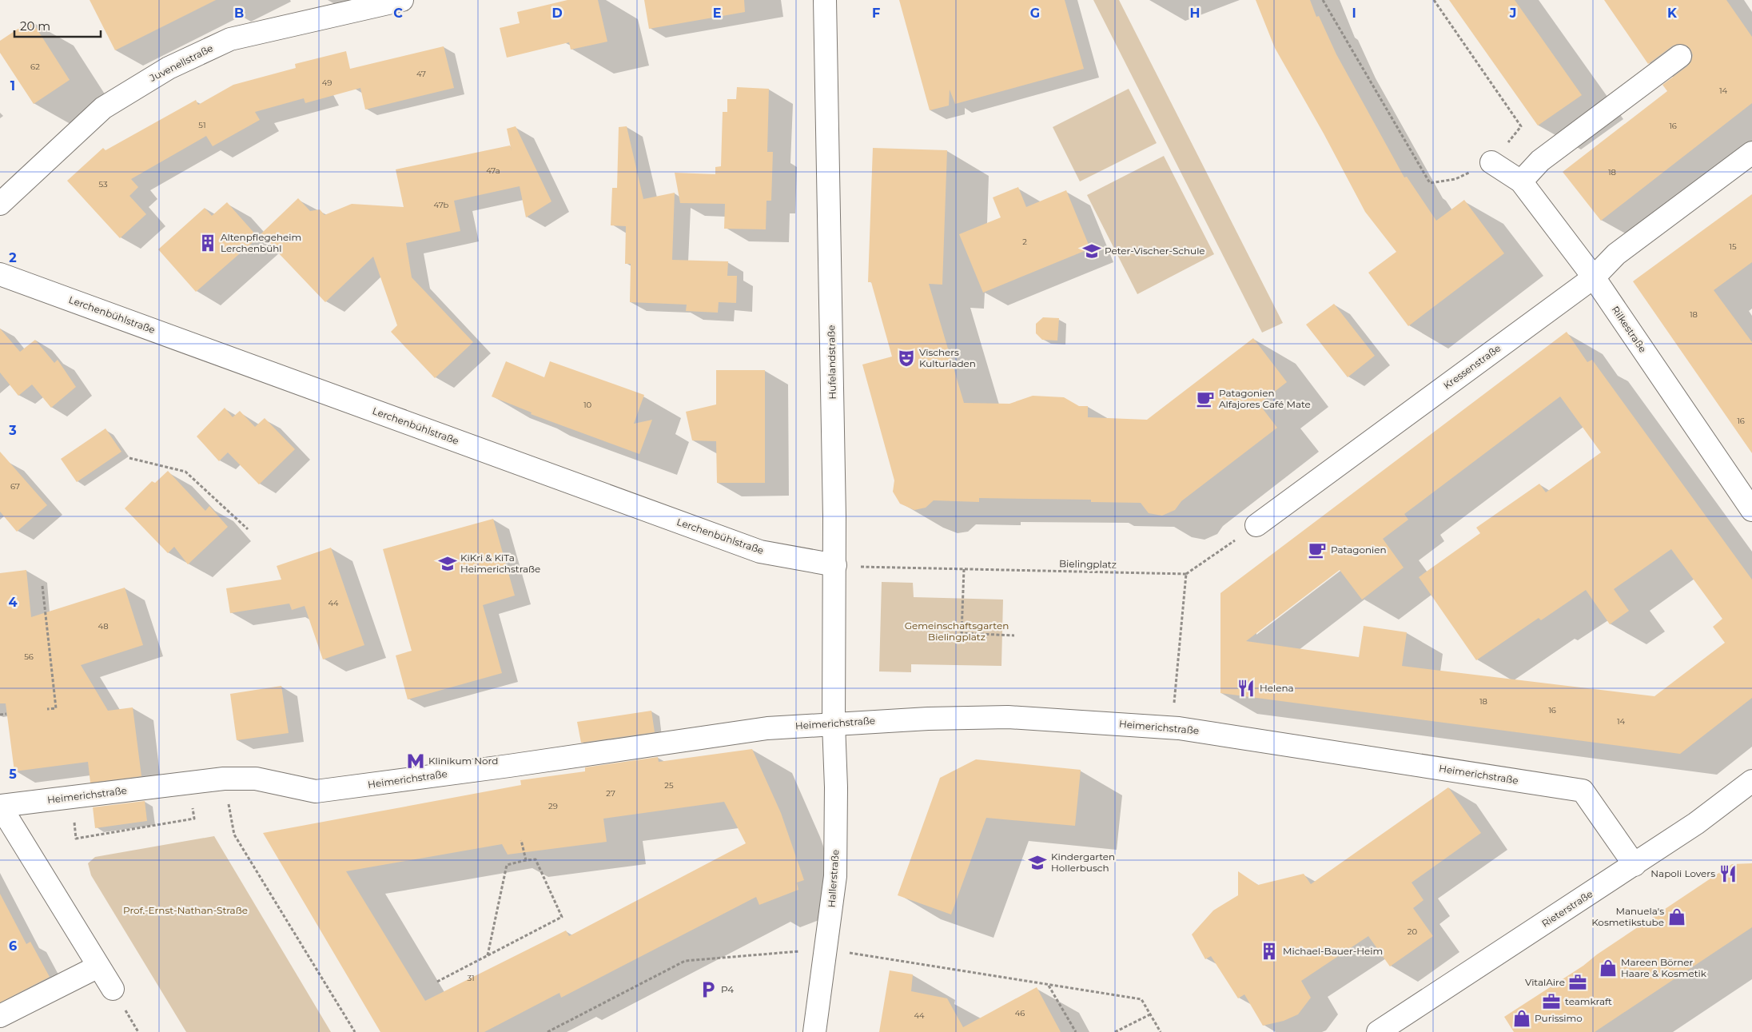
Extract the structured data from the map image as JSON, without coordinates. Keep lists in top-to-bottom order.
{
  "streets": {
    "street": [
      "Juvenellstraße",
      "Lerchenbühlstraße",
      "Rilkestraße",
      "Hufelandstraße",
      "Kressenstraße",
      "Heimerichstraße",
      "Hallerstraße",
      "Rieterstraße"
    ],
    "path": ["Bielingplatz"]
  },
  "crossings": [
    ["Lerchenbühlstraße", "Hufelandstraße"],
    ["Lerchenbühlstraße", "Bielingplatz"],
    ["Rilkestraße", "Kressenstraße"],
    ["Hufelandstraße", "Bielingplatz"],
    ["Hufelandstraße", "Heimerichstraße"],
    ["Hufelandstraße", "Hallerstraße"],
    ["Heimerichstraße", "Hallerstraße"],
    ["Heimerichstraße", "Rieterstraße"]
  ],
  "parks": ["Gemeinschaftsgarten Bielingplatz", "Prof.-Ernst-Nathan-Straße"],
  "places": {
    "building": ["Altenpflegeheim Lerchenbühl", "Michael-Bauer-Heim"],
    "school or university": ["Peter-Vischer-Schule", "KiKri & KiTa Heimerichstraße", "Kindergarten Hollerbusch"],
    "theatre": ["Vischers Kulturladen"],
    "cafe": ["Patagonien Alfajores Café Mate", "Patagonien"],
    "restaurant": ["Helena", "Napoli Lovers"],
    "metro station": ["Klinikum Nord"],
    "shop": ["Manuela's Kosmetikstube", "Mareen Börner Haare & Kosmetik", "Purissimo"],
    "office": ["VitalAire", "teamkraft"],
    "parking": ["P4"]
  },
  "house_numbers": [
    "62",
    "47",
    "49",
    "14",
    "51",
    "16",
    "47a",
    "18",
    "53",
    "47b",
    "2",
    "15",
    "18",
    "10",
    "16",
    "67",
    "44",
    "48",
    "56",
    "18",
    "16",
    "14",
    "25",
    "27",
    "29",
    "20",
    "31",
    "46",
    "44"
  ],
  "scale_bar": "20 m",
  "grid": {
    "columns": [
      "B",
      "C",
      "D",
      "E",
      "F",
      "G",
      "H",
      "I",
      "J",
      "K"
    ],
    "rows": [
      "1",
      "2",
      "3",
      "4",
      "5",
      "6"
    ]
  }
}
